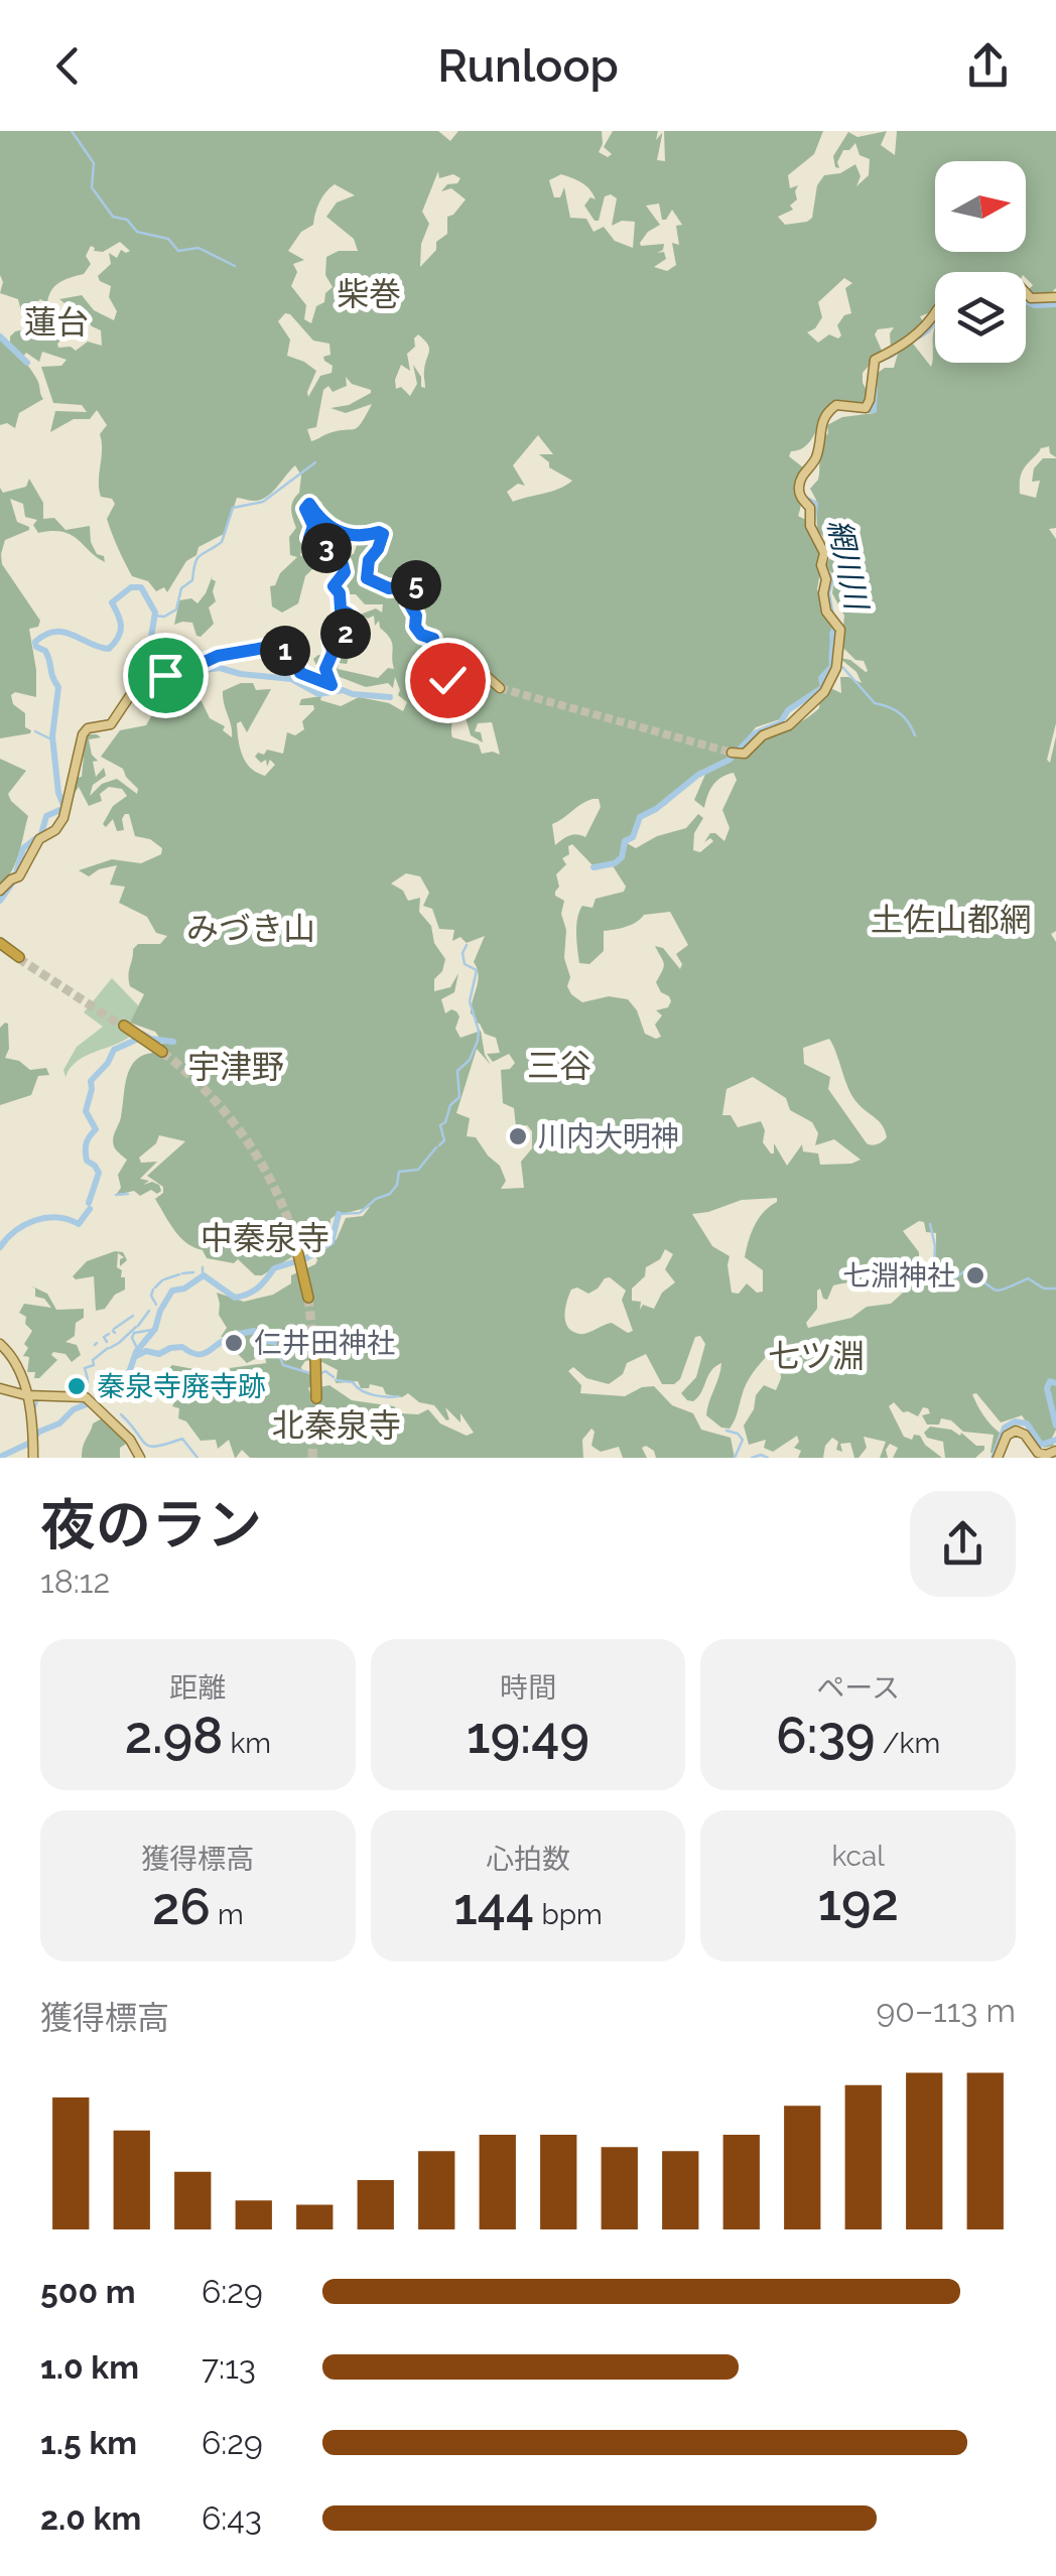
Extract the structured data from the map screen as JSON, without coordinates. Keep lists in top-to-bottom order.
{
  "districts": [
    "柴巻",
    "蓮台",
    "土佐山都網",
    "みづき山",
    "三谷",
    "宇津野",
    "中秦泉寺",
    "七ツ淵",
    "北秦泉寺"
  ],
  "water": ["網川川"],
  "places": [
    "川内大明神",
    "七淵神社",
    "仁井田神社",
    "秦泉寺廃寺跡"
  ],
  "north": "right",
  "page": {
    "header": "Runloop",
    "pins": [
      "3",
      "5",
      "2",
      "1"
    ],
    "heading": ["夜のラン", "18:12"],
    "stats": [
      ["距離", "2.98 km"],
      ["時間", "19:49"],
      ["ペース", "6:39 /km"],
      ["獲得標高", "26 m"],
      ["心拍数", "144 bpm"],
      ["kcal", "192"]
    ],
    "chart": ["獲得標高", "90–113 m"],
    "list": [
      {
        "name": "500 m",
        "note": "6:29"
      },
      {
        "name": "1.0 km",
        "note": "7:13"
      },
      {
        "name": "1.5 km",
        "note": "6:29"
      },
      {
        "name": "2.0 km",
        "note": "6:43"
      }
    ]
  }
}
